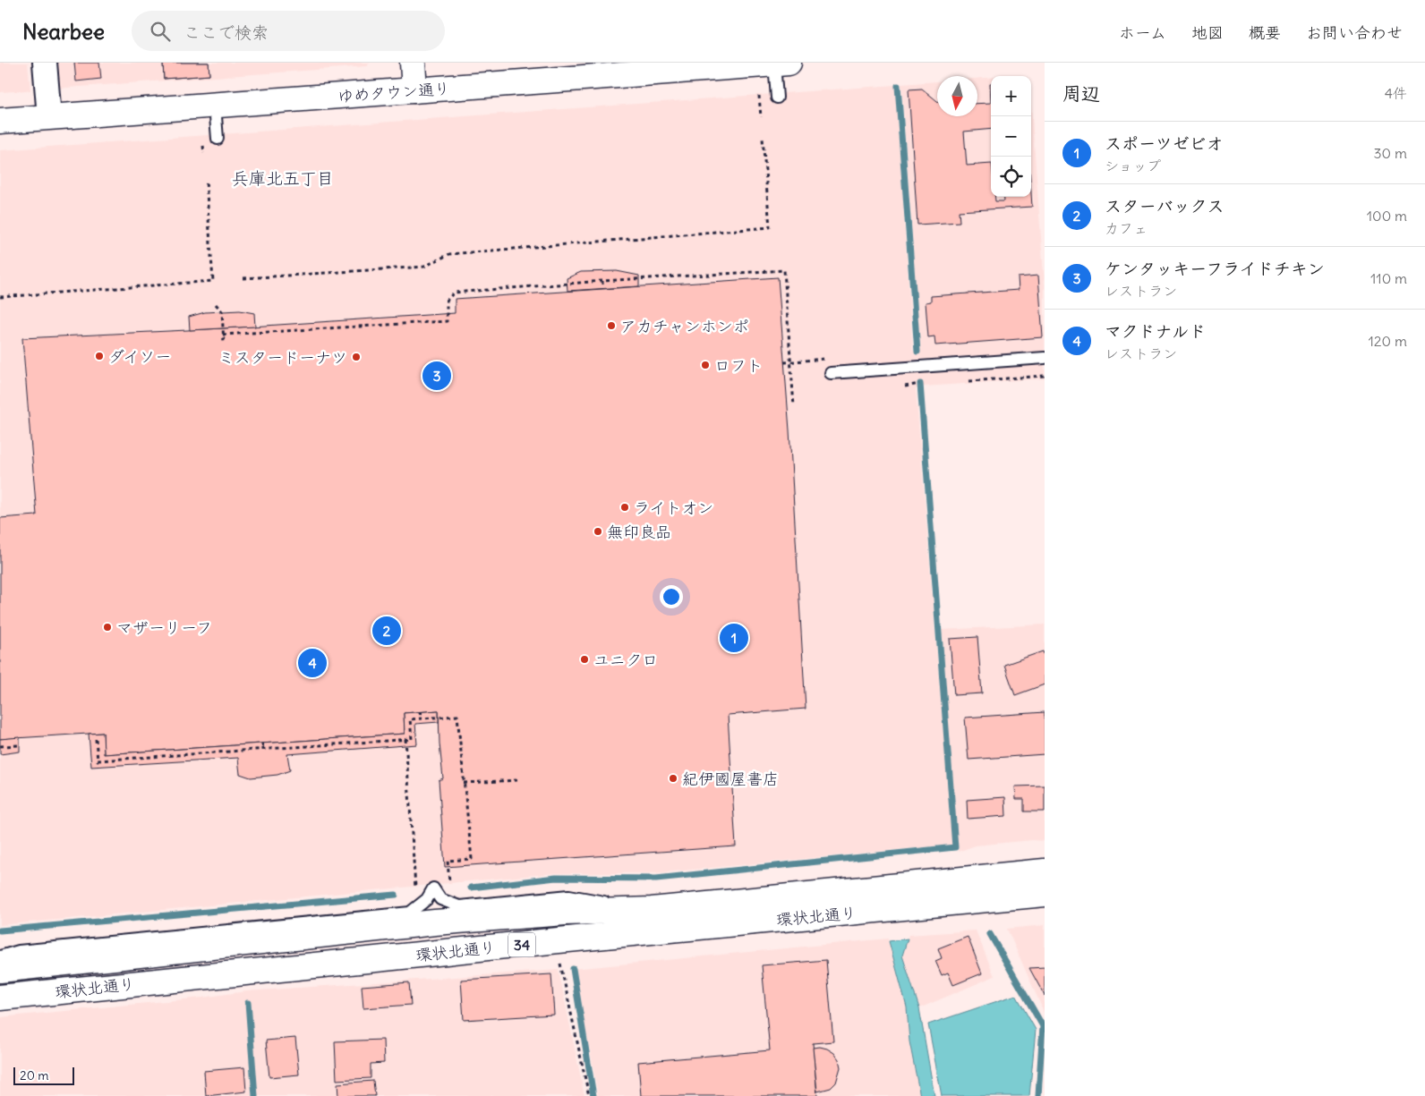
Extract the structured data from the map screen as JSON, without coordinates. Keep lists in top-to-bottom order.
{
  "streets": {
    "main road": ["ゆめタウン通り", "環状北通り", "34"]
  },
  "districts": ["兵庫北五丁目"],
  "places": [
    "アカチャンホンポ",
    "ダイソー",
    "ミスタードーナツ",
    "ロフト",
    "ライトオン",
    "無印良品",
    "マザーリーフ",
    "ユニクロ",
    "紀伊國屋書店"
  ],
  "scale_bar": "20 m",
  "north": "bottom",
  "page": {
    "header": "Nearbee",
    "search": "ここで検索",
    "nav": [
      "ホーム",
      "地図",
      "概要",
      "お問い合わせ"
    ],
    "heading": ["周辺", "4件"],
    "map_buttons": ["+", "−"],
    "list": [
      {
        "mark": "1",
        "name": "スポーツゼビオ",
        "note": "ショップ",
        "value": "30 m"
      },
      {
        "mark": "2",
        "name": "スターバックス",
        "note": "カフェ",
        "value": "100 m"
      },
      {
        "mark": "3",
        "name": "ケンタッキーフライドチキン",
        "note": "レストラン",
        "value": "110 m"
      },
      {
        "mark": "4",
        "name": "マクドナルド",
        "note": "レストラン",
        "value": "120 m"
      }
    ],
    "pins": [
      "3",
      "2",
      "1",
      "4"
    ],
    "scale": "20 m"
  }
}
